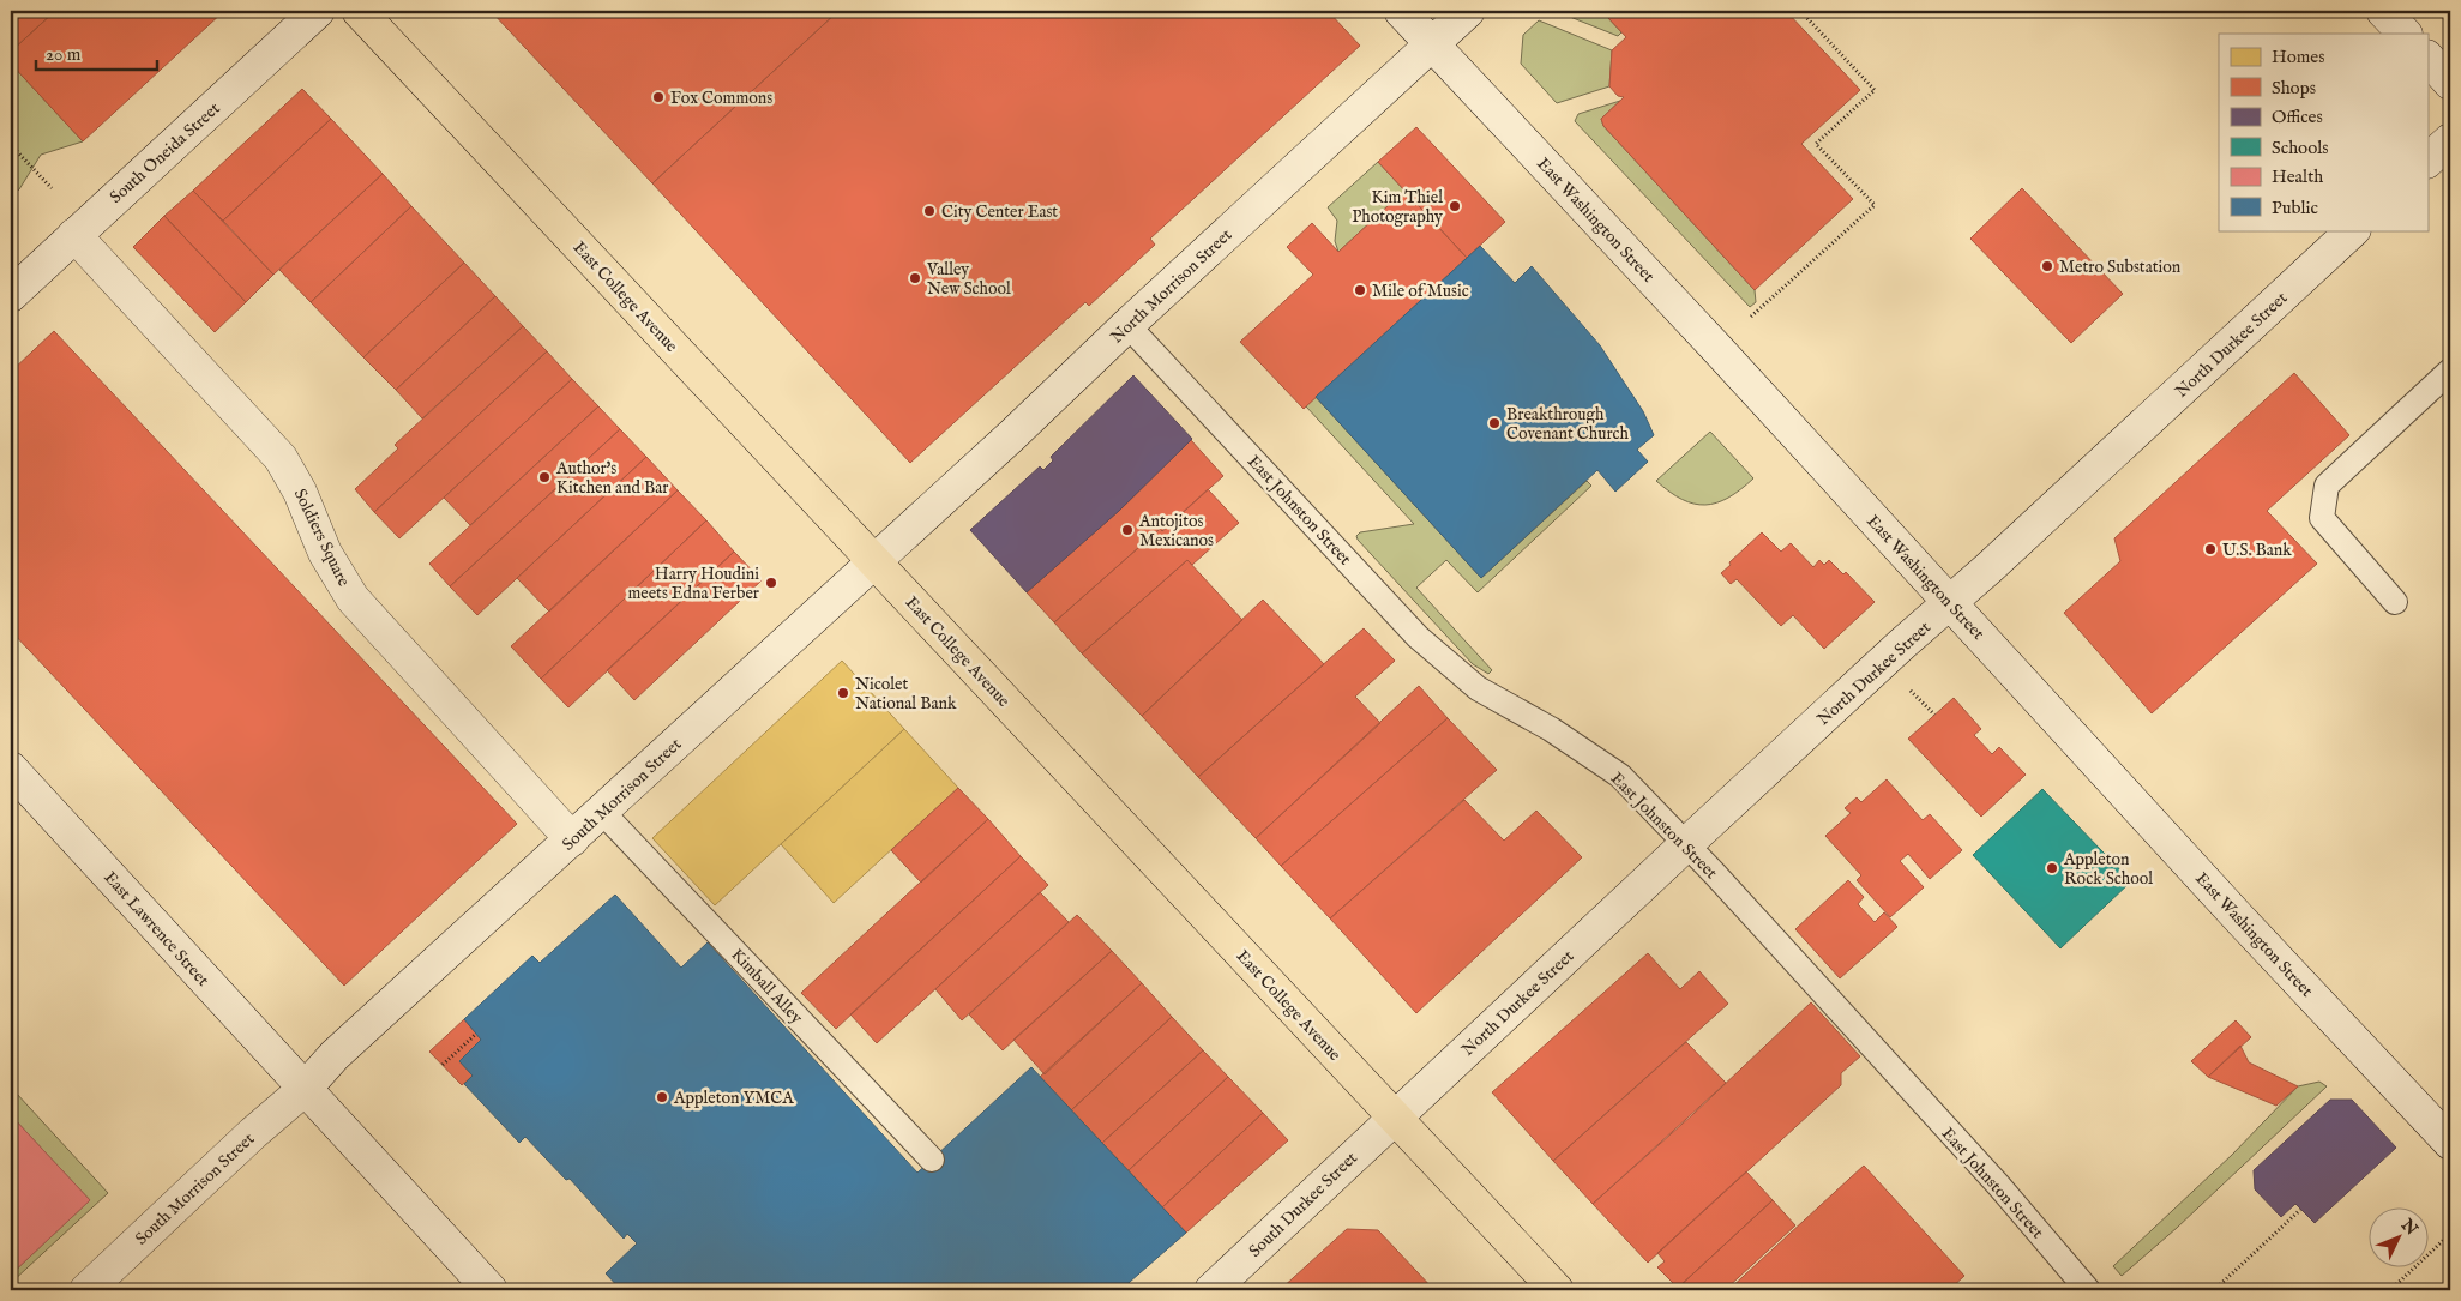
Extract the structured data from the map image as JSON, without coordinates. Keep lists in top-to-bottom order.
{
  "streets": {
    "main road": ["East College Avenue"],
    "street": [
      "South Oneida Street",
      "East Washington Street",
      "North Morrison Street",
      "North Durkee Street",
      "Soldiers Square",
      "South Morrison Street",
      "East Lawrence Street",
      "South Durkee Street"
    ],
    "lane": ["East Johnston Street", "Kimball Alley"]
  },
  "crossings": [
    ["South Oneida Street", "Soldiers Square"],
    ["East Washington Street", "North Morrison Street"],
    ["East Washington Street", "North Durkee Street"],
    ["North Morrison Street", "East College Avenue"],
    ["North Morrison Street", "East Johnston Street"],
    ["North Morrison Street", "South Morrison Street"],
    ["East College Avenue", "North Durkee Street"],
    ["East College Avenue", "South Morrison Street"],
    ["East College Avenue", "South Durkee Street"],
    ["North Durkee Street", "East Johnston Street"],
    ["North Durkee Street", "South Durkee Street"],
    ["Soldiers Square", "South Morrison Street"],
    ["South Morrison Street", "East Lawrence Street"],
    ["South Morrison Street", "Kimball Alley"]
  ],
  "places": [
    "Fox Commons",
    "Kim Thiel Photography",
    "City Center East",
    "Metro Substation",
    "Valley New School",
    "Mile of Music",
    "Breakthrough Covenant Church",
    "Author's Kitchen and Bar",
    "Antojitos Mexicanos",
    "U.S. Bank",
    "Harry Houdini meets Edna Ferber",
    "Nicolet National Bank",
    "Appleton Rock School",
    "Appleton YMCA"
  ],
  "legend": [
    "Homes",
    "Shops",
    "Offices",
    "Schools",
    "Health",
    "Public"
  ],
  "scale_bar": "20 m",
  "north": "top right"
}
